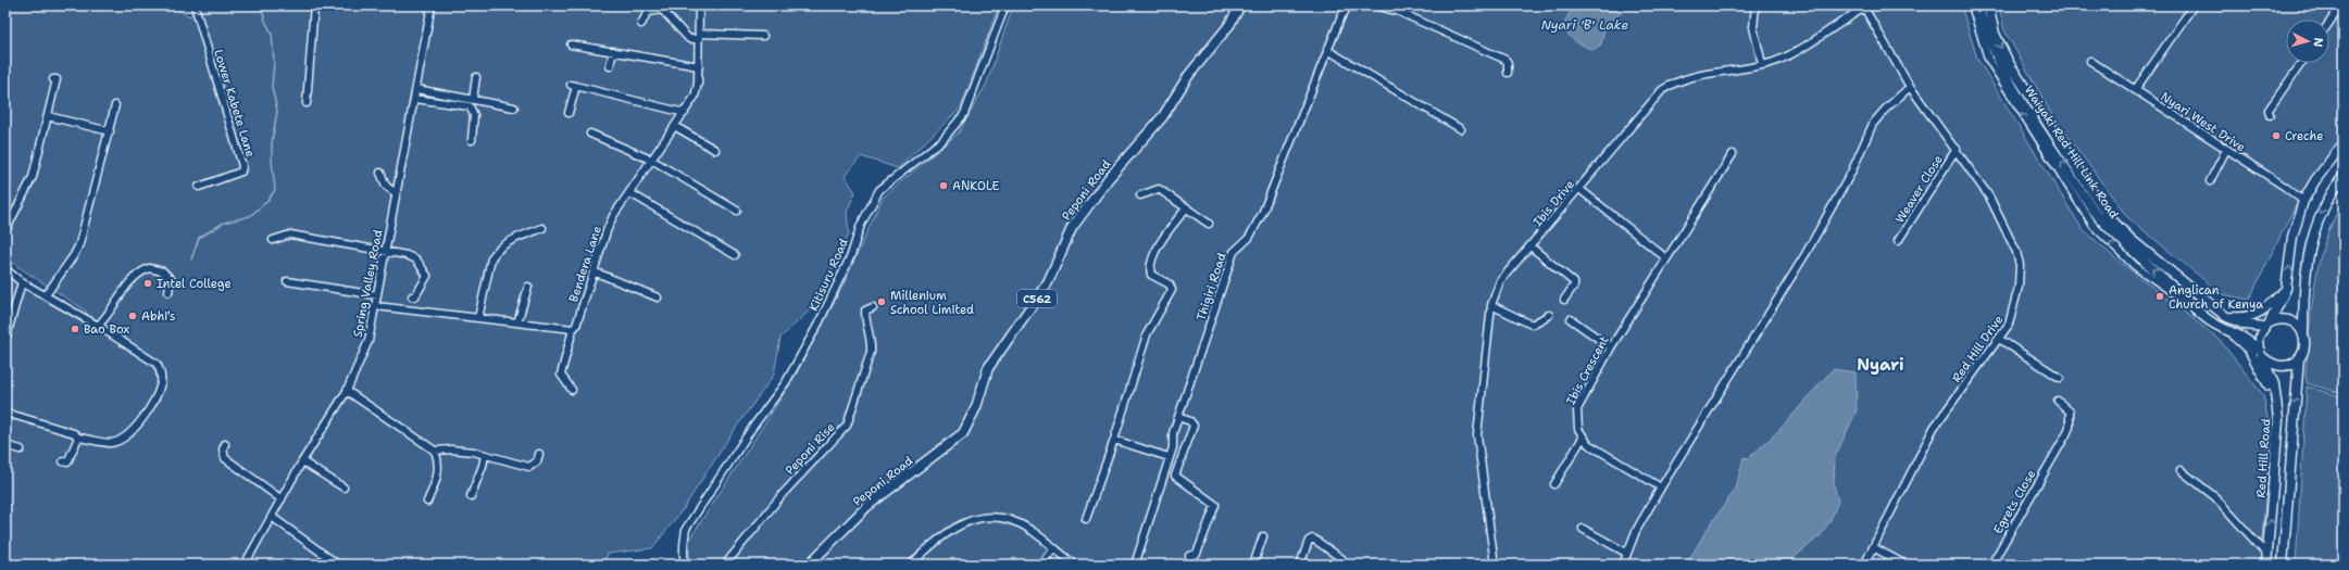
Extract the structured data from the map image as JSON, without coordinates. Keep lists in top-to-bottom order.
{
  "streets": {
    "main road": [
      "Waiyaki Red Hill Link Road",
      "Peponi Road",
      "C562",
      "Red Hill Road"
    ],
    "street": [
      "Lower Kabete Lane",
      "Nyari West Drive",
      "Weaver Close",
      "Ibis Drive",
      "Bendera Lane",
      "Kitisuru Road",
      "Spring Valley Road",
      "Thigiri Road",
      "Red Hill Drive",
      "Ibis Crescent",
      "Peponi Rise",
      "Egrets Close"
    ]
  },
  "crossings": [
    ["Waiyaki Red Hill Link Road", "Red Hill Road"],
    ["Weaver Close", "Red Hill Drive"],
    ["Ibis Drive", "Red Hill Drive"]
  ],
  "districts": ["Nyari"],
  "water": ["Nyari 'B' Lake"],
  "places": [
    "Creche",
    "ANKOLE",
    "Intel College",
    "Anglican Church of Kenya",
    "Millenium School Limited",
    "Abhi's",
    "Bao Box"
  ],
  "north": "right"
}
